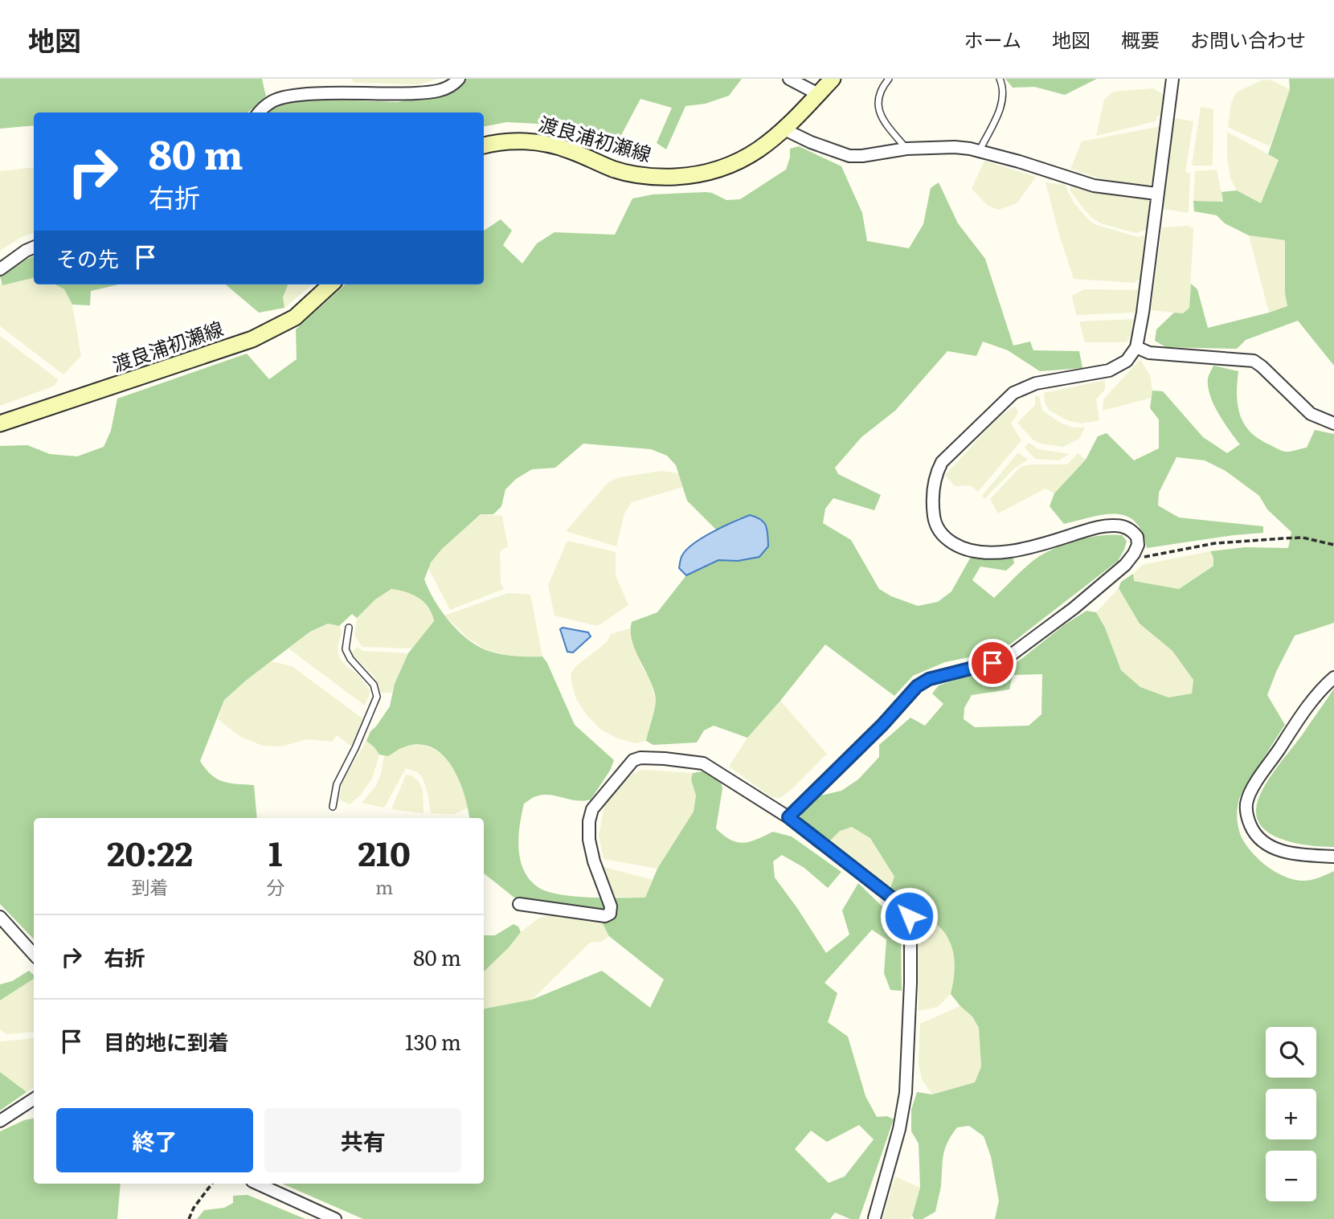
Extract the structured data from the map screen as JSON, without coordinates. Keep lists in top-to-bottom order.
{
  "streets": {
    "main road": ["渡良浦初瀬線"]
  },
  "page": {
    "header": "地図",
    "nav": [
      "ホーム",
      "地図",
      "概要",
      "お問い合わせ"
    ],
    "turn": ["80 m", "右折"],
    "then": "その先",
    "eta": [
      "20:22",
      "到着",
      "1",
      "分",
      "210",
      "m"
    ],
    "list": [
      {
        "name": "右折",
        "value": "80 m"
      },
      {
        "name": "目的地に到着",
        "value": "130 m"
      }
    ],
    "map_buttons": ["+", "−"],
    "buttons": ["終了", "共有"]
  }
}
